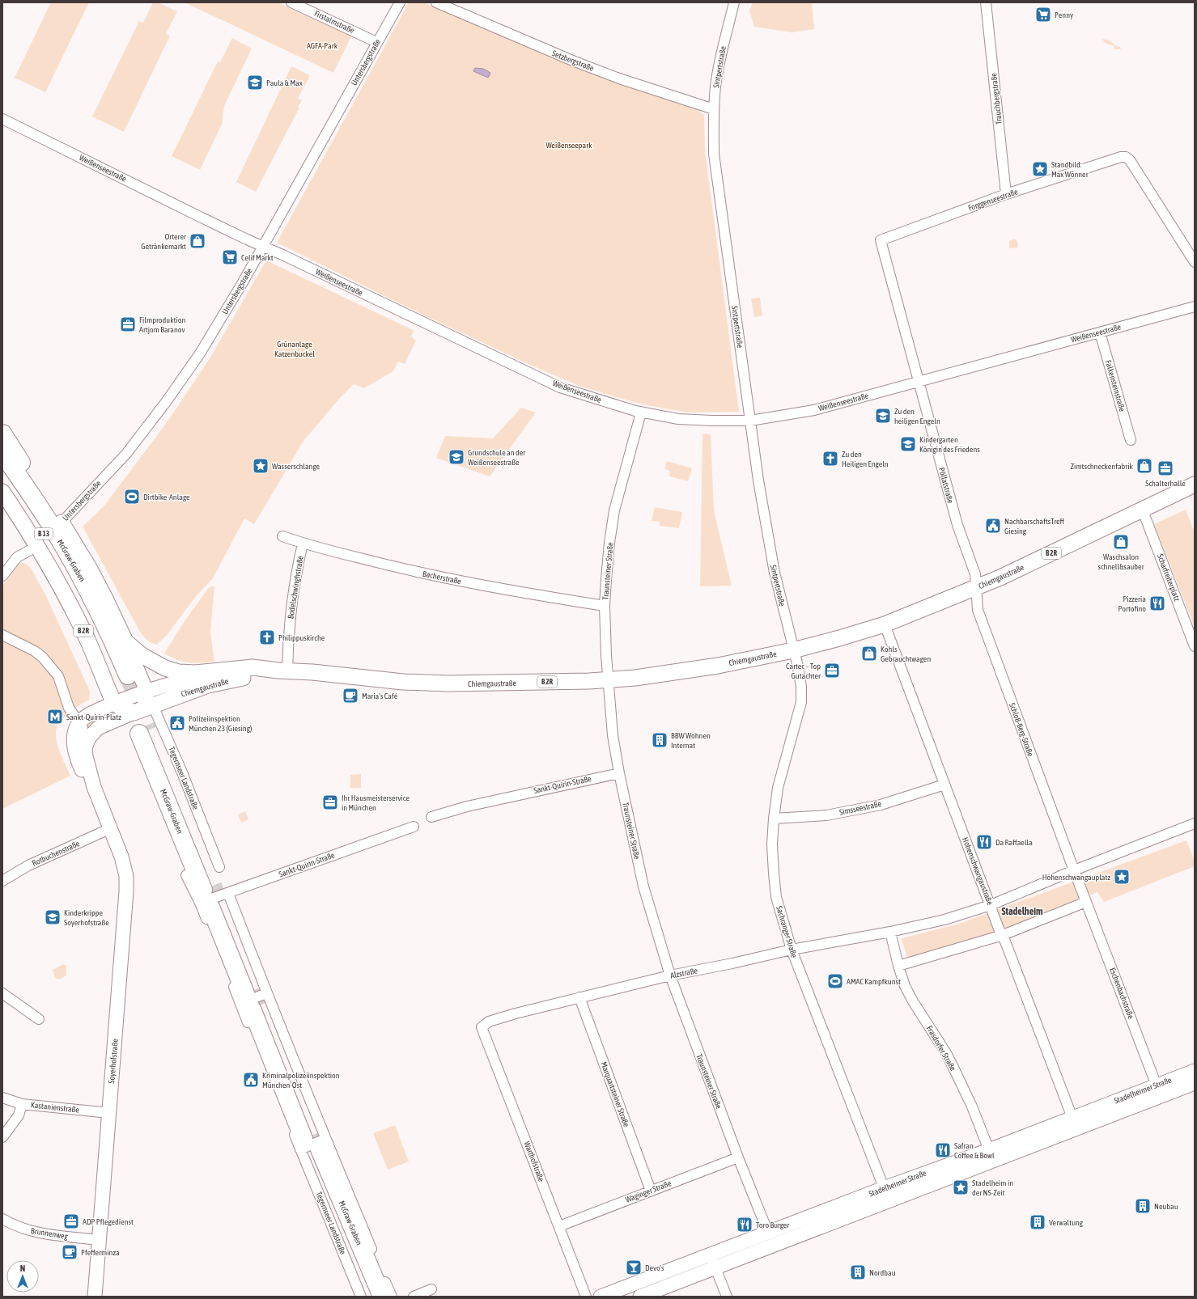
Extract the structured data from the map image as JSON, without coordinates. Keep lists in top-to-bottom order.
{
  "streets": {
    "highway": ["B 13", "B 2R", "McGraw-Graben"],
    "main road": ["Chiemgaustraße", "Soyerhofstraße", "Stadelheimer Straße"],
    "street": [
      "Firstalmstraße",
      "Setzbergstraße",
      "Untersbergstraße",
      "Sintpertstraße",
      "Trauchbergstraße",
      "Weißenseestraße",
      "Forggenseestraße",
      "Falkensteinstraße",
      "Pöllatstraße",
      "Traunsteiner Straße",
      "Bacherstraße",
      "Scharfreiterplatz",
      "Bodelschwinghstraße",
      "Schloß-Berg-Straße",
      "Tegernseer Landstraße",
      "Sankt-Quirin-Straße",
      "Simsseestraße",
      "Rotbuchenstraße",
      "Hohenschwangaustraße",
      "Sachranger Straße",
      "Alzstraße",
      "Eschenbachstraße",
      "Frasdorfer Straße",
      "Marquartsteiner Straße",
      "Kastanienstraße",
      "Warthofstraße",
      "Waginger Straße",
      "Brunnenweg"
    ]
  },
  "crossings": [
    ["Firstalmstraße", "Untersbergstraße"],
    ["Setzbergstraße", "Sintpertstraße"],
    ["Untersbergstraße", "Weißenseestraße"],
    ["Untersbergstraße", "B 2R"],
    ["Sintpertstraße", "Weißenseestraße"],
    ["Sintpertstraße", "Chiemgaustraße"],
    ["Sintpertstraße", "Sachranger Straße"],
    ["Trauchbergstraße", "Forggenseestraße"],
    ["Weißenseestraße", "Forggenseestraße"],
    ["Weißenseestraße", "Falkensteinstraße"],
    ["Weißenseestraße", "Pöllatstraße"],
    ["Weißenseestraße", "Traunsteiner Straße"],
    ["Forggenseestraße", "Pöllatstraße"],
    ["Pöllatstraße", "Chiemgaustraße"],
    ["Pöllatstraße", "Schloß-Berg-Straße"],
    ["B 2R", "Chiemgaustraße"],
    ["McGraw-Graben", "Tegernseer Landstraße"],
    ["McGraw-Graben", "Sankt-Quirin-Straße"],
    ["Traunsteiner Straße", "Chiemgaustraße"],
    ["Traunsteiner Straße", "Bacherstraße"],
    ["Traunsteiner Straße", "Sankt-Quirin-Straße"],
    ["Traunsteiner Straße", "Alzstraße"],
    ["Traunsteiner Straße", "Stadelheimer Straße"],
    ["Traunsteiner Straße", "Waginger Straße"],
    ["Chiemgaustraße", "Scharfreiterplatz"],
    ["Chiemgaustraße", "Bodelschwinghstraße"],
    ["Chiemgaustraße", "Schloß-Berg-Straße"],
    ["Chiemgaustraße", "Tegernseer Landstraße"],
    ["Chiemgaustraße", "Hohenschwangaustraße"],
    ["Chiemgaustraße", "Sachranger Straße"],
    ["Bacherstraße", "Bodelschwinghstraße"],
    ["Simsseestraße", "Hohenschwangaustraße"],
    ["Simsseestraße", "Sachranger Straße"],
    ["Rotbuchenstraße", "Soyerhofstraße"],
    ["Hohenschwangaustraße", "Stadelheimer Straße"],
    ["Sachranger Straße", "Alzstraße"],
    ["Sachranger Straße", "Stadelheimer Straße"],
    ["Alzstraße", "Marquartsteiner Straße"],
    ["Alzstraße", "Warthofstraße"],
    ["Eschenbachstraße", "Stadelheimer Straße"],
    ["Frasdorfer Straße", "Stadelheimer Straße"],
    ["Soyerhofstraße", "Kastanienstraße"],
    ["Soyerhofstraße", "Brunnenweg"],
    ["Marquartsteiner Straße", "Waginger Straße"],
    ["Warthofstraße", "Waginger Straße"]
  ],
  "districts": ["Stadelheim"],
  "parks": ["AGFA-Park", "Weißenseepark", "Grünanlage Katzenbuckel"],
  "places": {
    "supermarket": ["Penny", "Celif Markt"],
    "school or university": [
      "Paula & Max",
      "Zu den heiligen Engeln",
      "Kindergarten Königin des Friedens",
      "Grundschule an der Weißenseestraße",
      "Kinderkrippe Soyerhofstraße"
    ],
    "place": [
      "Standbild: Max Wönner",
      "Wasserschlange",
      "Hohenschwangauplatz",
      "Stadelheim in der NS-Zeit"
    ],
    "shop": [
      "Orterer Getränkemarkt",
      "Zimtschneckenfabrik",
      "Waschsalon schnell&sauber",
      "Kohls Gebrauchtwagen"
    ],
    "office": [
      "Filmproduktion Artjom Baranov",
      "Schalterhalle",
      "Cartec – Top Gutachter",
      "Ihr Hausmeisterservice in München",
      "ADP Pflegedienst"
    ],
    "church": ["Zu den Heiligen Engeln", "Philippuskirche"],
    "sports": ["Dirtbike-Anlage", "AMAC Kampfkunst"],
    "public building": ["NachbarschaftsTreff Giesing", "Polizeiinspektion München 23 (Giesing)", "Kriminalpolizeiinspektion München-Ost"],
    "restaurant": [
      "Pizzeria Portofino",
      "Da Raffaella",
      "Safran Coffee & Bowl",
      "Toro Burger"
    ],
    "cafe": ["Maria's Café", "Pfefferminza"],
    "metro station": ["Sankt-Quirin-Platz"],
    "building": [
      "BBW Wohnen Internat",
      "Neubau",
      "Verwaltung",
      "Nordbau"
    ],
    "bar": ["Devo's"]
  },
  "north": "top"
}
